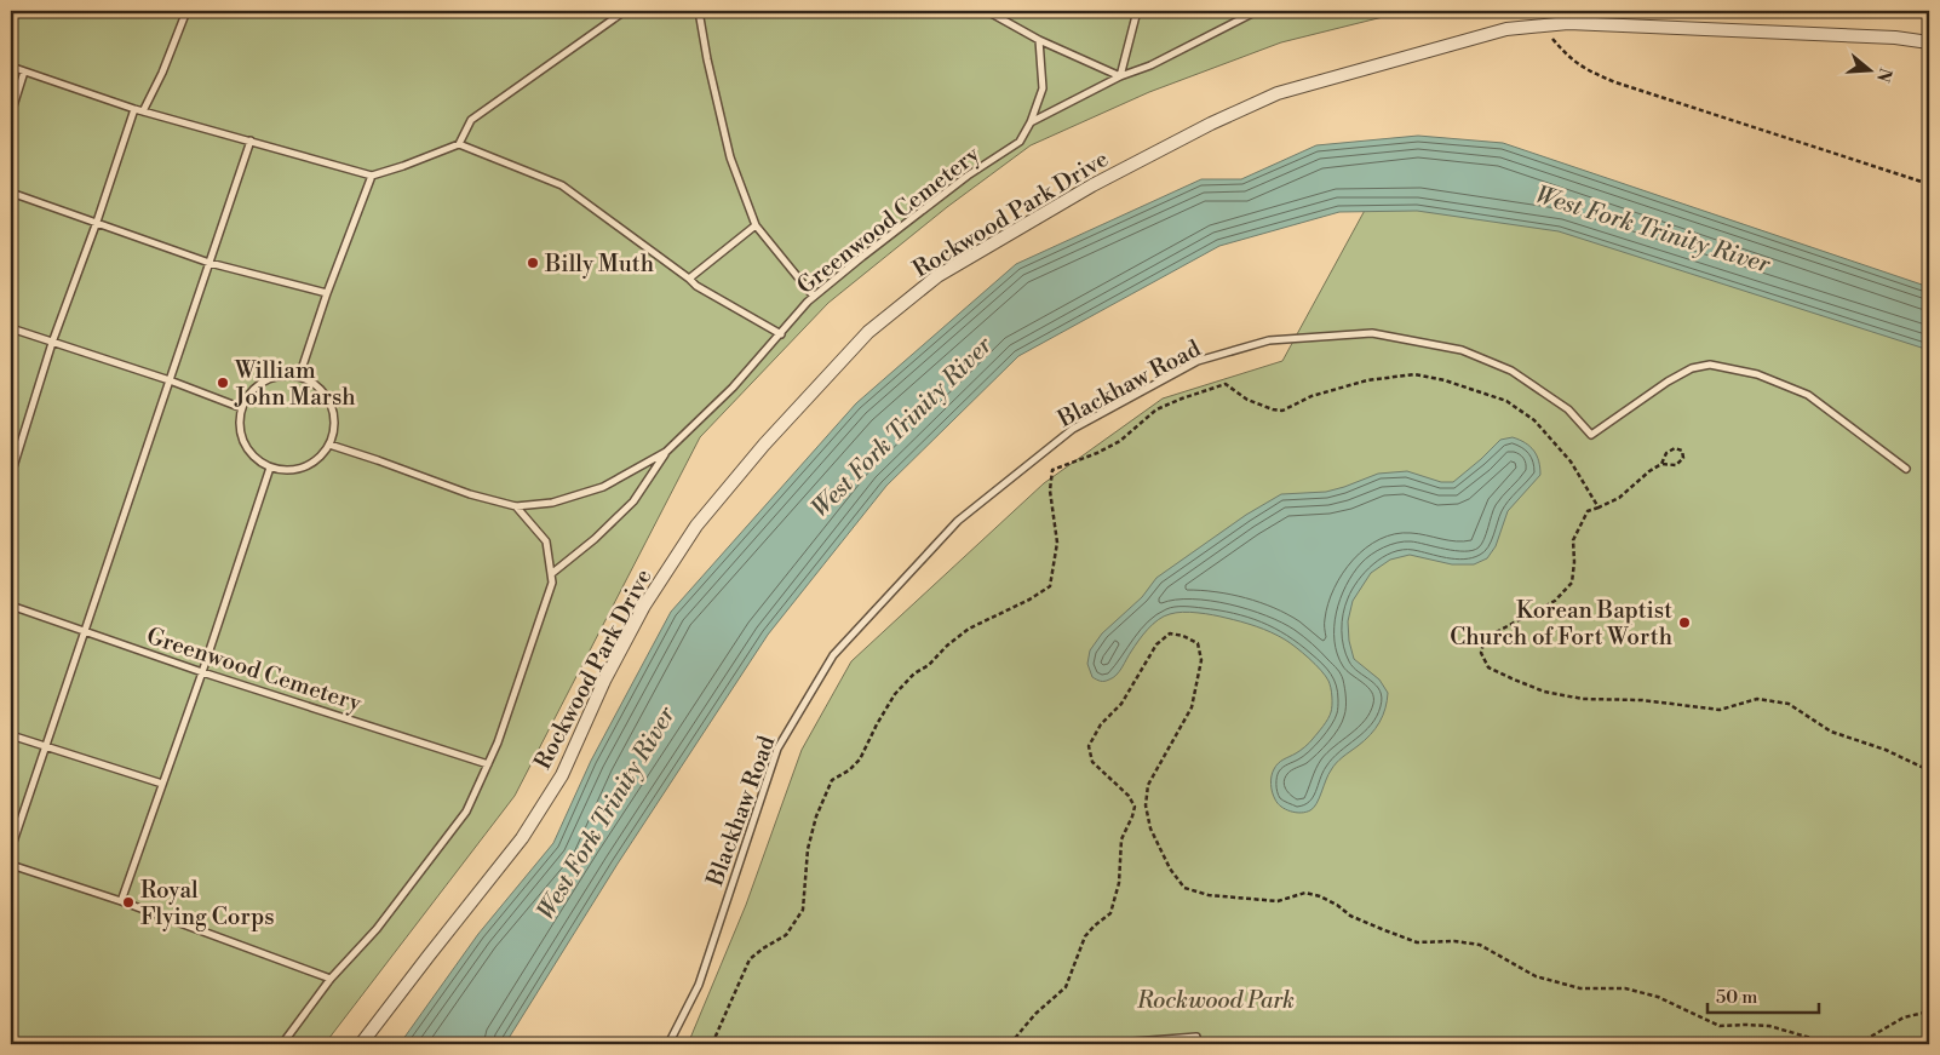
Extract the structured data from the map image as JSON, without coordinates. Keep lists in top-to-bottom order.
{
  "streets": {
    "street": ["Rockwood Park Drive"],
    "lane": ["Greenwood Cemetery", "Blackhaw Road"]
  },
  "water": ["West Fork Trinity River"],
  "parks": ["Rockwood Park"],
  "places": [
    "Billy Muth",
    "William John Marsh",
    "Korean Baptist Church of Fort Worth",
    "Royal Flying Corps"
  ],
  "scale_bar": "50 m",
  "north": "right"
}
